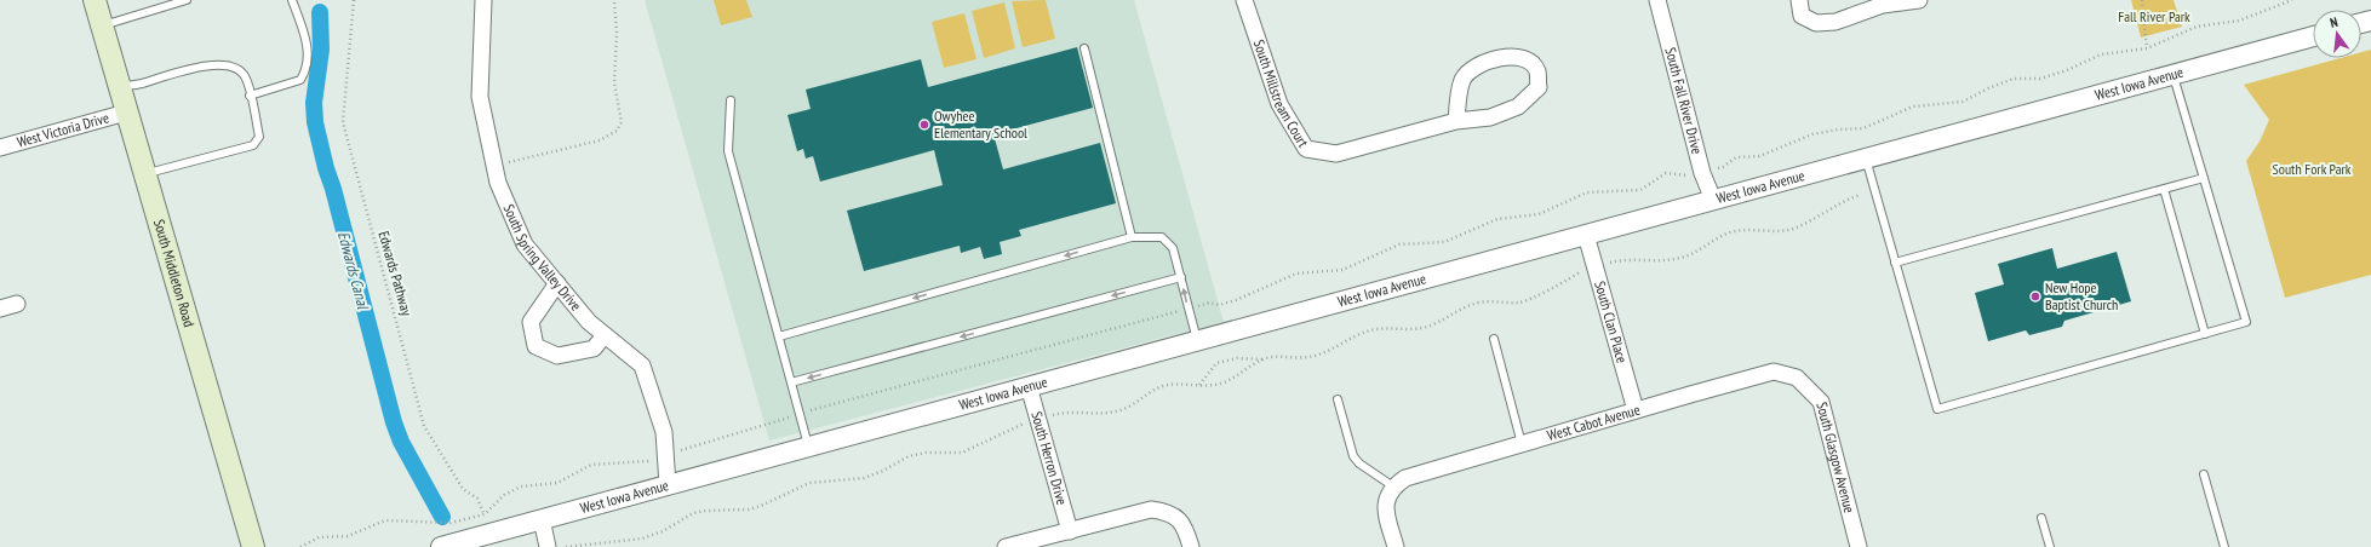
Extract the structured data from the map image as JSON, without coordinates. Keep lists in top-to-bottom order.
{
  "streets": {
    "main road": ["South Middleton Road"],
    "street": [
      "West Iowa Avenue",
      "South Millstream Court",
      "South Fall River Drive",
      "West Victoria Drive",
      "South Spring Valley Drive",
      "South Clan Place",
      "West Cabot Avenue",
      "South Herron Drive",
      "South Glasgow Avenue"
    ],
    "path": ["Edwards Pathway"]
  },
  "crossings": [
    ["West Iowa Avenue", "South Fall River Drive"],
    ["West Iowa Avenue", "South Spring Valley Drive"],
    ["West Iowa Avenue", "Edwards Pathway"],
    ["West Iowa Avenue", "South Clan Place"],
    ["West Iowa Avenue", "South Herron Drive"],
    ["West Victoria Drive", "South Middleton Road"],
    ["South Clan Place", "West Cabot Avenue"],
    ["West Cabot Avenue", "South Glasgow Avenue"]
  ],
  "water": ["Edwards Canal"],
  "parks": ["Fall River Park", "South Fork Park"],
  "places": ["Owyhee Elementary School", "New Hope Baptist Church"],
  "north": "top"
}
